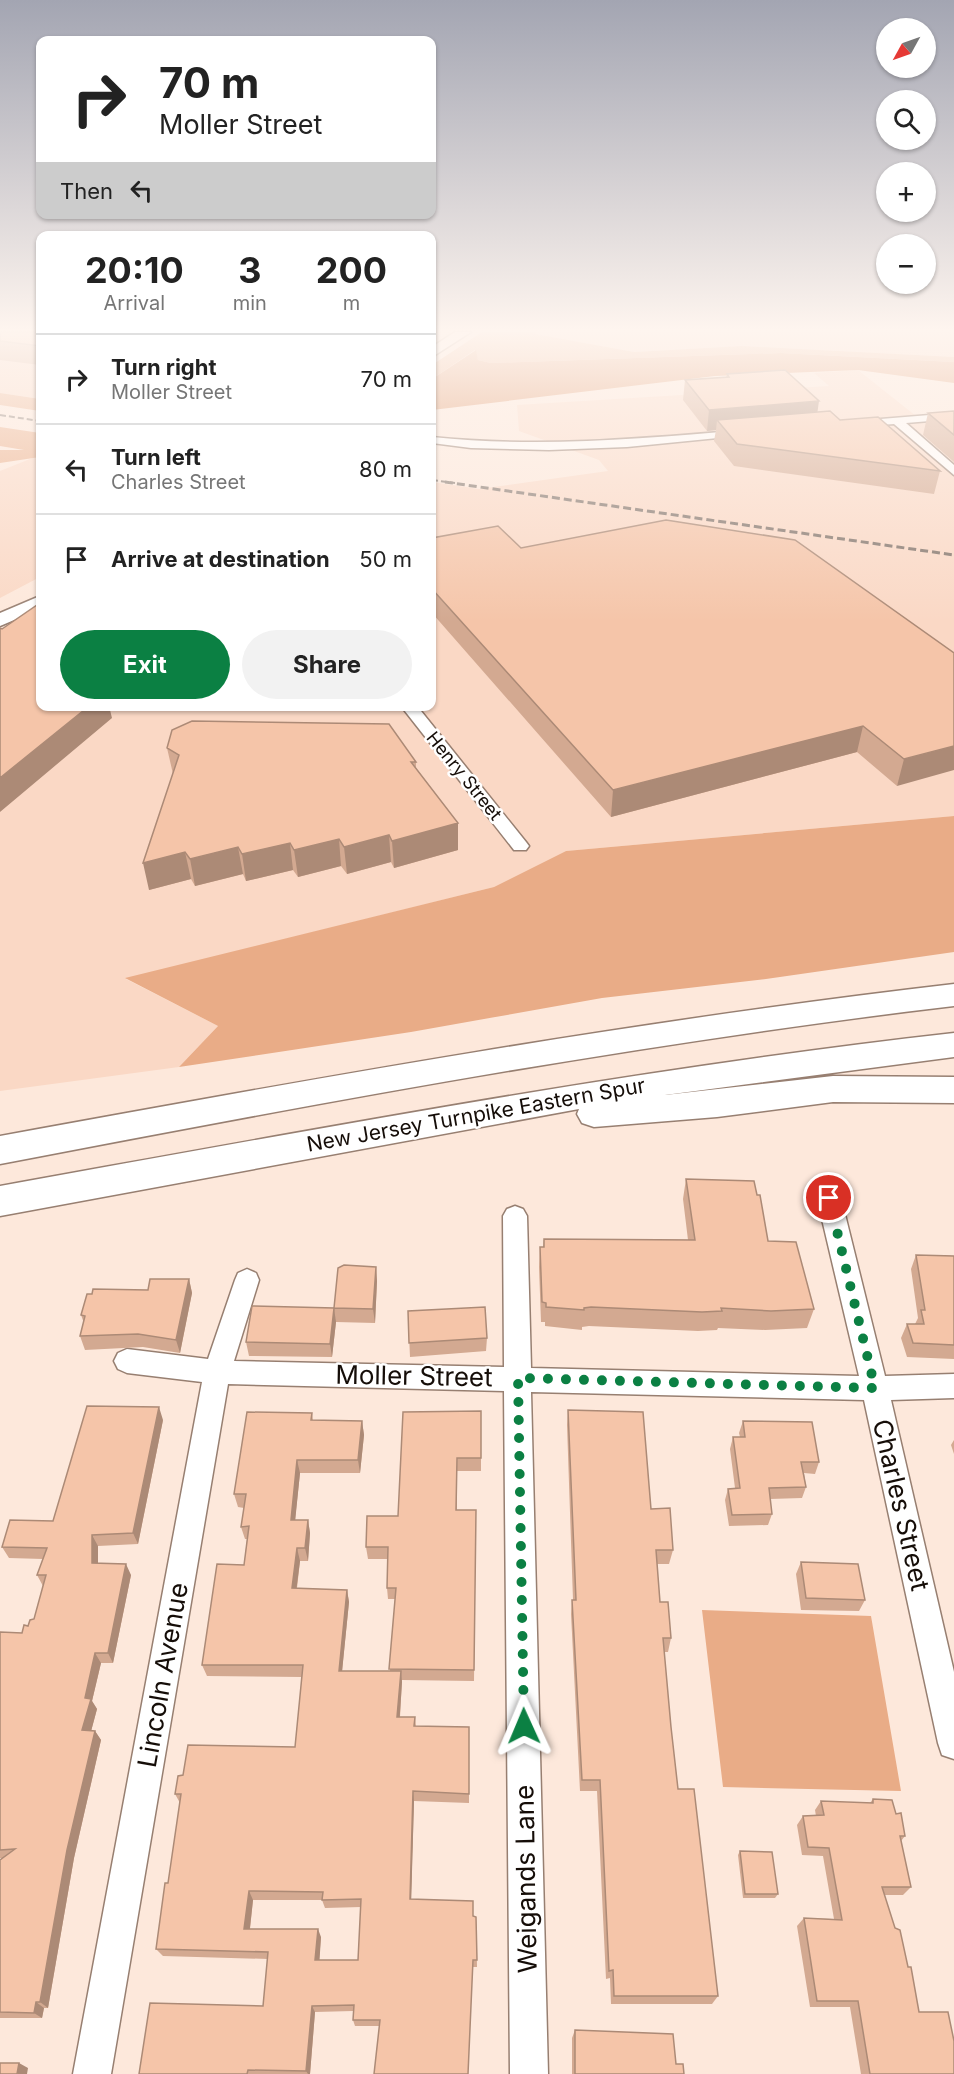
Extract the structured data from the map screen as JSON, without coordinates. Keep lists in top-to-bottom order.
{
  "streets": {
    "highway": ["New Jersey Turnpike Eastern Spur"],
    "street": [
      "Henry Street",
      "Moller Street",
      "Charles Street",
      "Lincoln Avenue",
      "Weigands Lane"
    ]
  },
  "crossings": [
    ["Moller Street", "Charles Street"],
    ["Moller Street", "Lincoln Avenue"],
    ["Moller Street", "Weigands Lane"]
  ],
  "north": "bottom left",
  "page": {
    "map_buttons": ["+", "−"],
    "turn": ["70 m", "Moller Street"],
    "then": "Then",
    "eta": [
      "20:10",
      "Arrival",
      "3",
      "min",
      "200",
      "m"
    ],
    "list": [
      {
        "name": "Turn right",
        "note": "Moller Street",
        "value": "70 m"
      },
      {
        "name": "Turn left",
        "note": "Charles Street",
        "value": "80 m"
      },
      {
        "name": "Arrive at destination",
        "value": "50 m"
      }
    ],
    "buttons": ["Exit", "Share"]
  }
}
